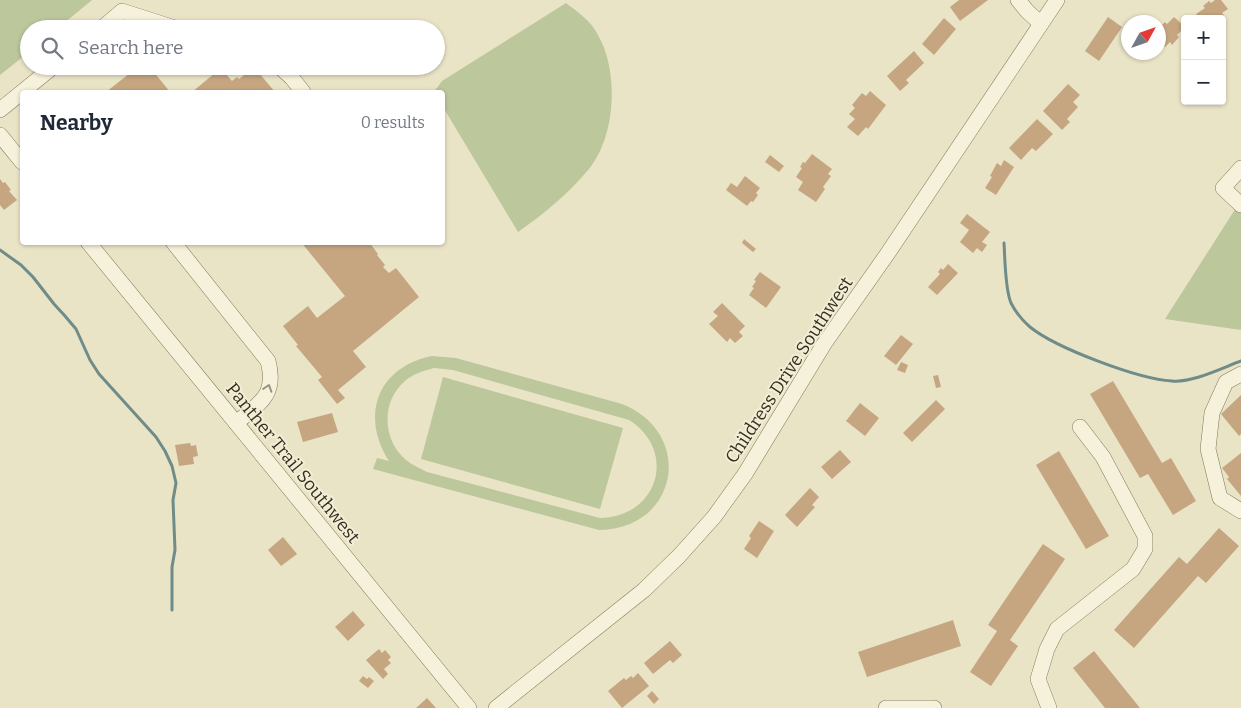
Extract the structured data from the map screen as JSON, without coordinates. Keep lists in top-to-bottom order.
{
  "streets": {
    "street": ["Childress Drive Southwest", "Panther Trail Southwest"]
  },
  "north": "top right",
  "page": {
    "map_buttons": ["+", "−"],
    "search": "Search here",
    "heading": ["Nearby", "0 results"]
  }
}
